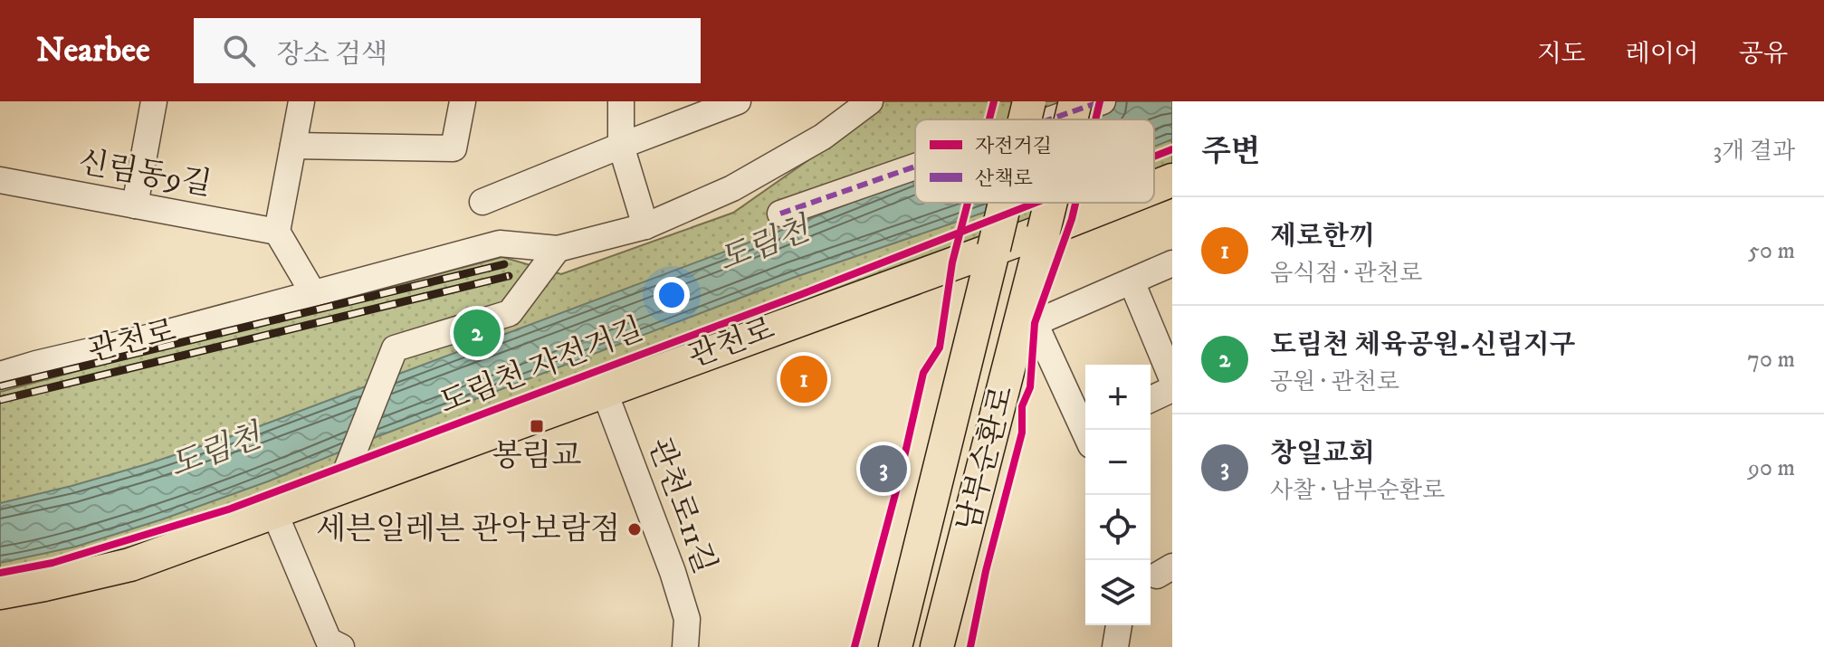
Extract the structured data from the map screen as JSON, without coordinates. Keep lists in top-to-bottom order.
{
  "streets": {
    "main road": ["관천로", "남부순환로"],
    "street": ["신림동9길", "관천로11길"],
    "cycle path": ["도림천 자전거길"]
  },
  "crossings": [
    ["관천로", "남부순환로"],
    ["관천로", "관천로11길"]
  ],
  "water": ["도림천"],
  "places": {
    "transit": ["봉림교"],
    "other": ["세븐일레븐 관악보람점"]
  },
  "legend": ["자전거길", "산책로"],
  "page": {
    "header": "Nearbee",
    "search": "장소 검색",
    "nav": ["지도", "레이어", "공유"],
    "heading": ["주변", "3개 결과"],
    "list": [
      {
        "mark": "1",
        "name": "제로한끼",
        "note": "음식점 · 관천로",
        "value": "50 m"
      },
      {
        "mark": "2",
        "name": "도림천 체육공원-신림지구",
        "note": "공원 · 관천로",
        "value": "70 m"
      },
      {
        "mark": "3",
        "name": "창일교회",
        "note": "사찰 · 남부순환로",
        "value": "90 m"
      }
    ],
    "pins": ["2", "1", "3"],
    "map_buttons": ["+", "−"]
  }
}
